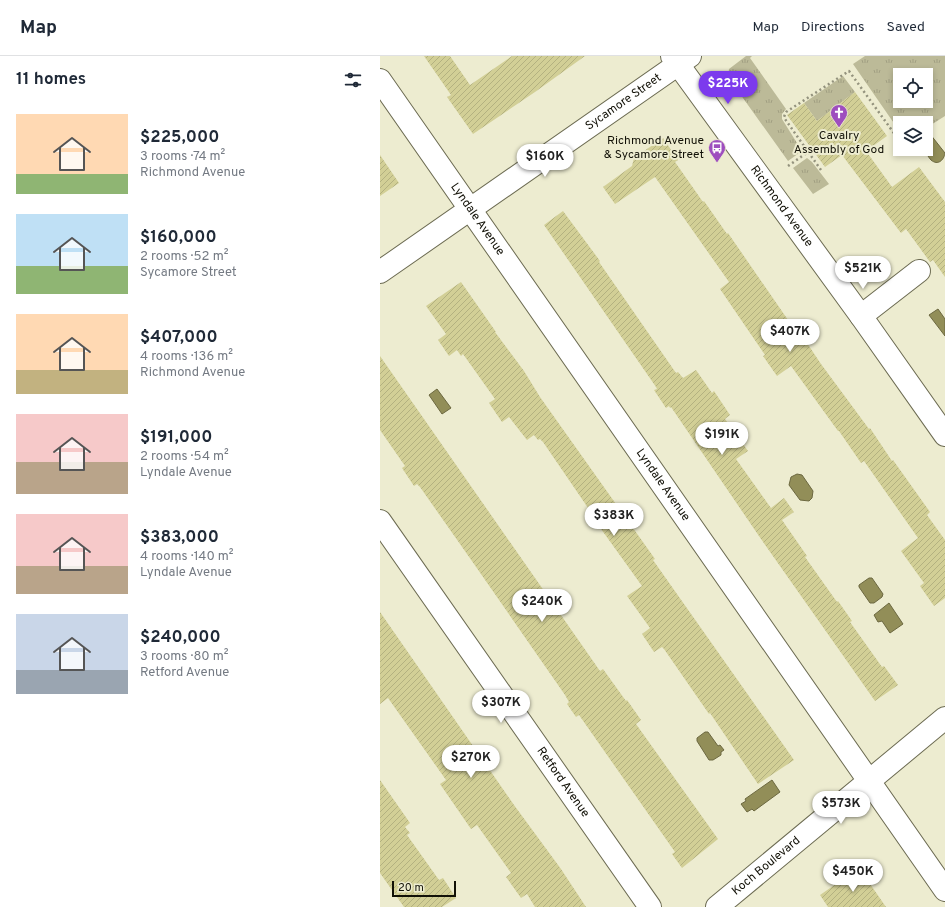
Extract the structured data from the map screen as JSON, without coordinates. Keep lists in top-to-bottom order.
{
  "streets": {
    "street": [
      "Sycamore Street",
      "Richmond Avenue",
      "Lyndale Avenue",
      "Retford Avenue",
      "Koch Boulevard"
    ]
  },
  "crossings": [
    ["Sycamore Street", "Richmond Avenue"],
    ["Sycamore Street", "Lyndale Avenue"],
    ["Lyndale Avenue", "Koch Boulevard"]
  ],
  "places": {
    "church": ["Cavalry Assembly of God"],
    "bus stop": ["Richmond Avenue & Sycamore Street"]
  },
  "scale_bar": "20 m",
  "page": {
    "header": "Map",
    "nav": ["Map", "Directions", "Saved"],
    "heading": "11 homes",
    "price": [
      "$225K",
      "$160K",
      "$521K",
      "$407K",
      "$191K",
      "$383K",
      "$240K",
      "$307K",
      "$270K",
      "$573K",
      "$450K"
    ],
    "list": [
      {
        "name": "$225,000",
        "note": "3 rooms · 74 m² · Richmond Avenue"
      },
      {
        "name": "$160,000",
        "note": "2 rooms · 52 m² · Sycamore Street"
      },
      {
        "name": "$407,000",
        "note": "4 rooms · 136 m² · Richmond Avenue"
      },
      {
        "name": "$191,000",
        "note": "2 rooms · 54 m² · Lyndale Avenue"
      },
      {
        "name": "$383,000",
        "note": "4 rooms · 140 m² · Lyndale Avenue"
      },
      {
        "name": "$240,000",
        "note": "3 rooms · 80 m² · Retford Avenue"
      }
    ],
    "scale": "20 m"
  }
}
